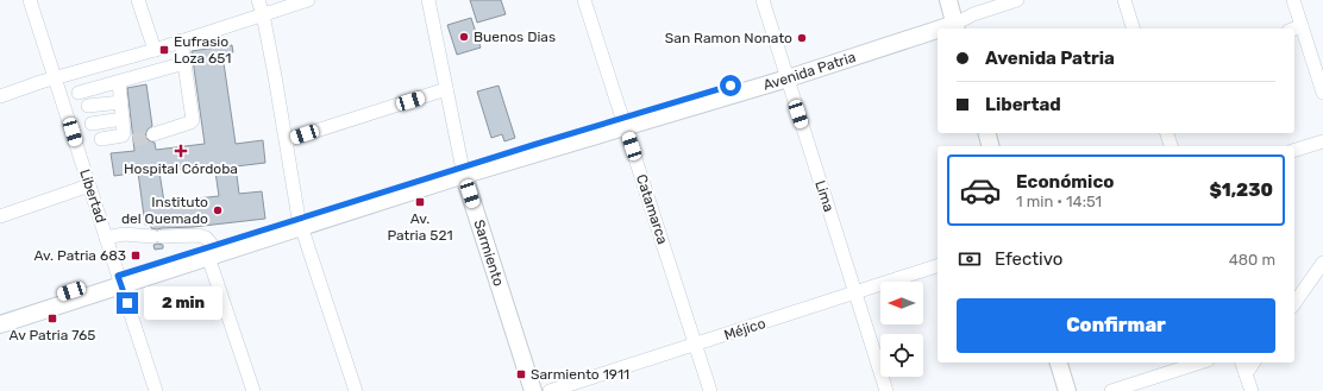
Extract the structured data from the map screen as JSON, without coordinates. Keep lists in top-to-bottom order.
{
  "streets": {
    "main road": ["Avenida Patria", "Sarmiento"],
    "street": [
      "Libertad",
      "Lima",
      "Catamarca",
      "Méjico"
    ]
  },
  "crossings": [
    ["Avenida Patria", "Libertad"],
    ["Avenida Patria", "Lima"],
    ["Avenida Patria", "Catamarca"],
    ["Avenida Patria", "Sarmiento"],
    ["Lima", "Méjico"],
    ["Catamarca", "Méjico"]
  ],
  "places": {
    "other": ["Buenos Dias", "San Ramon Nonato", "Instituto del Quemado"],
    "transit": [
      "Eufrasio Loza 651",
      "Av. Patria 521",
      "Av. Patria 683",
      "Av Patria 765",
      "Sarmiento 1911"
    ],
    "health": ["Hospital Córdoba"]
  },
  "north": "left",
  "page": {
    "banner": ["Avenida Patria", "Libertad"],
    "list": [
      {
        "name": "Económico",
        "note": "1 min · 14:51",
        "value": "$1,230"
      }
    ],
    "pay": ["Efectivo", "480 m"],
    "bubble": "2 min",
    "buttons": "Confirmar"
  }
}
